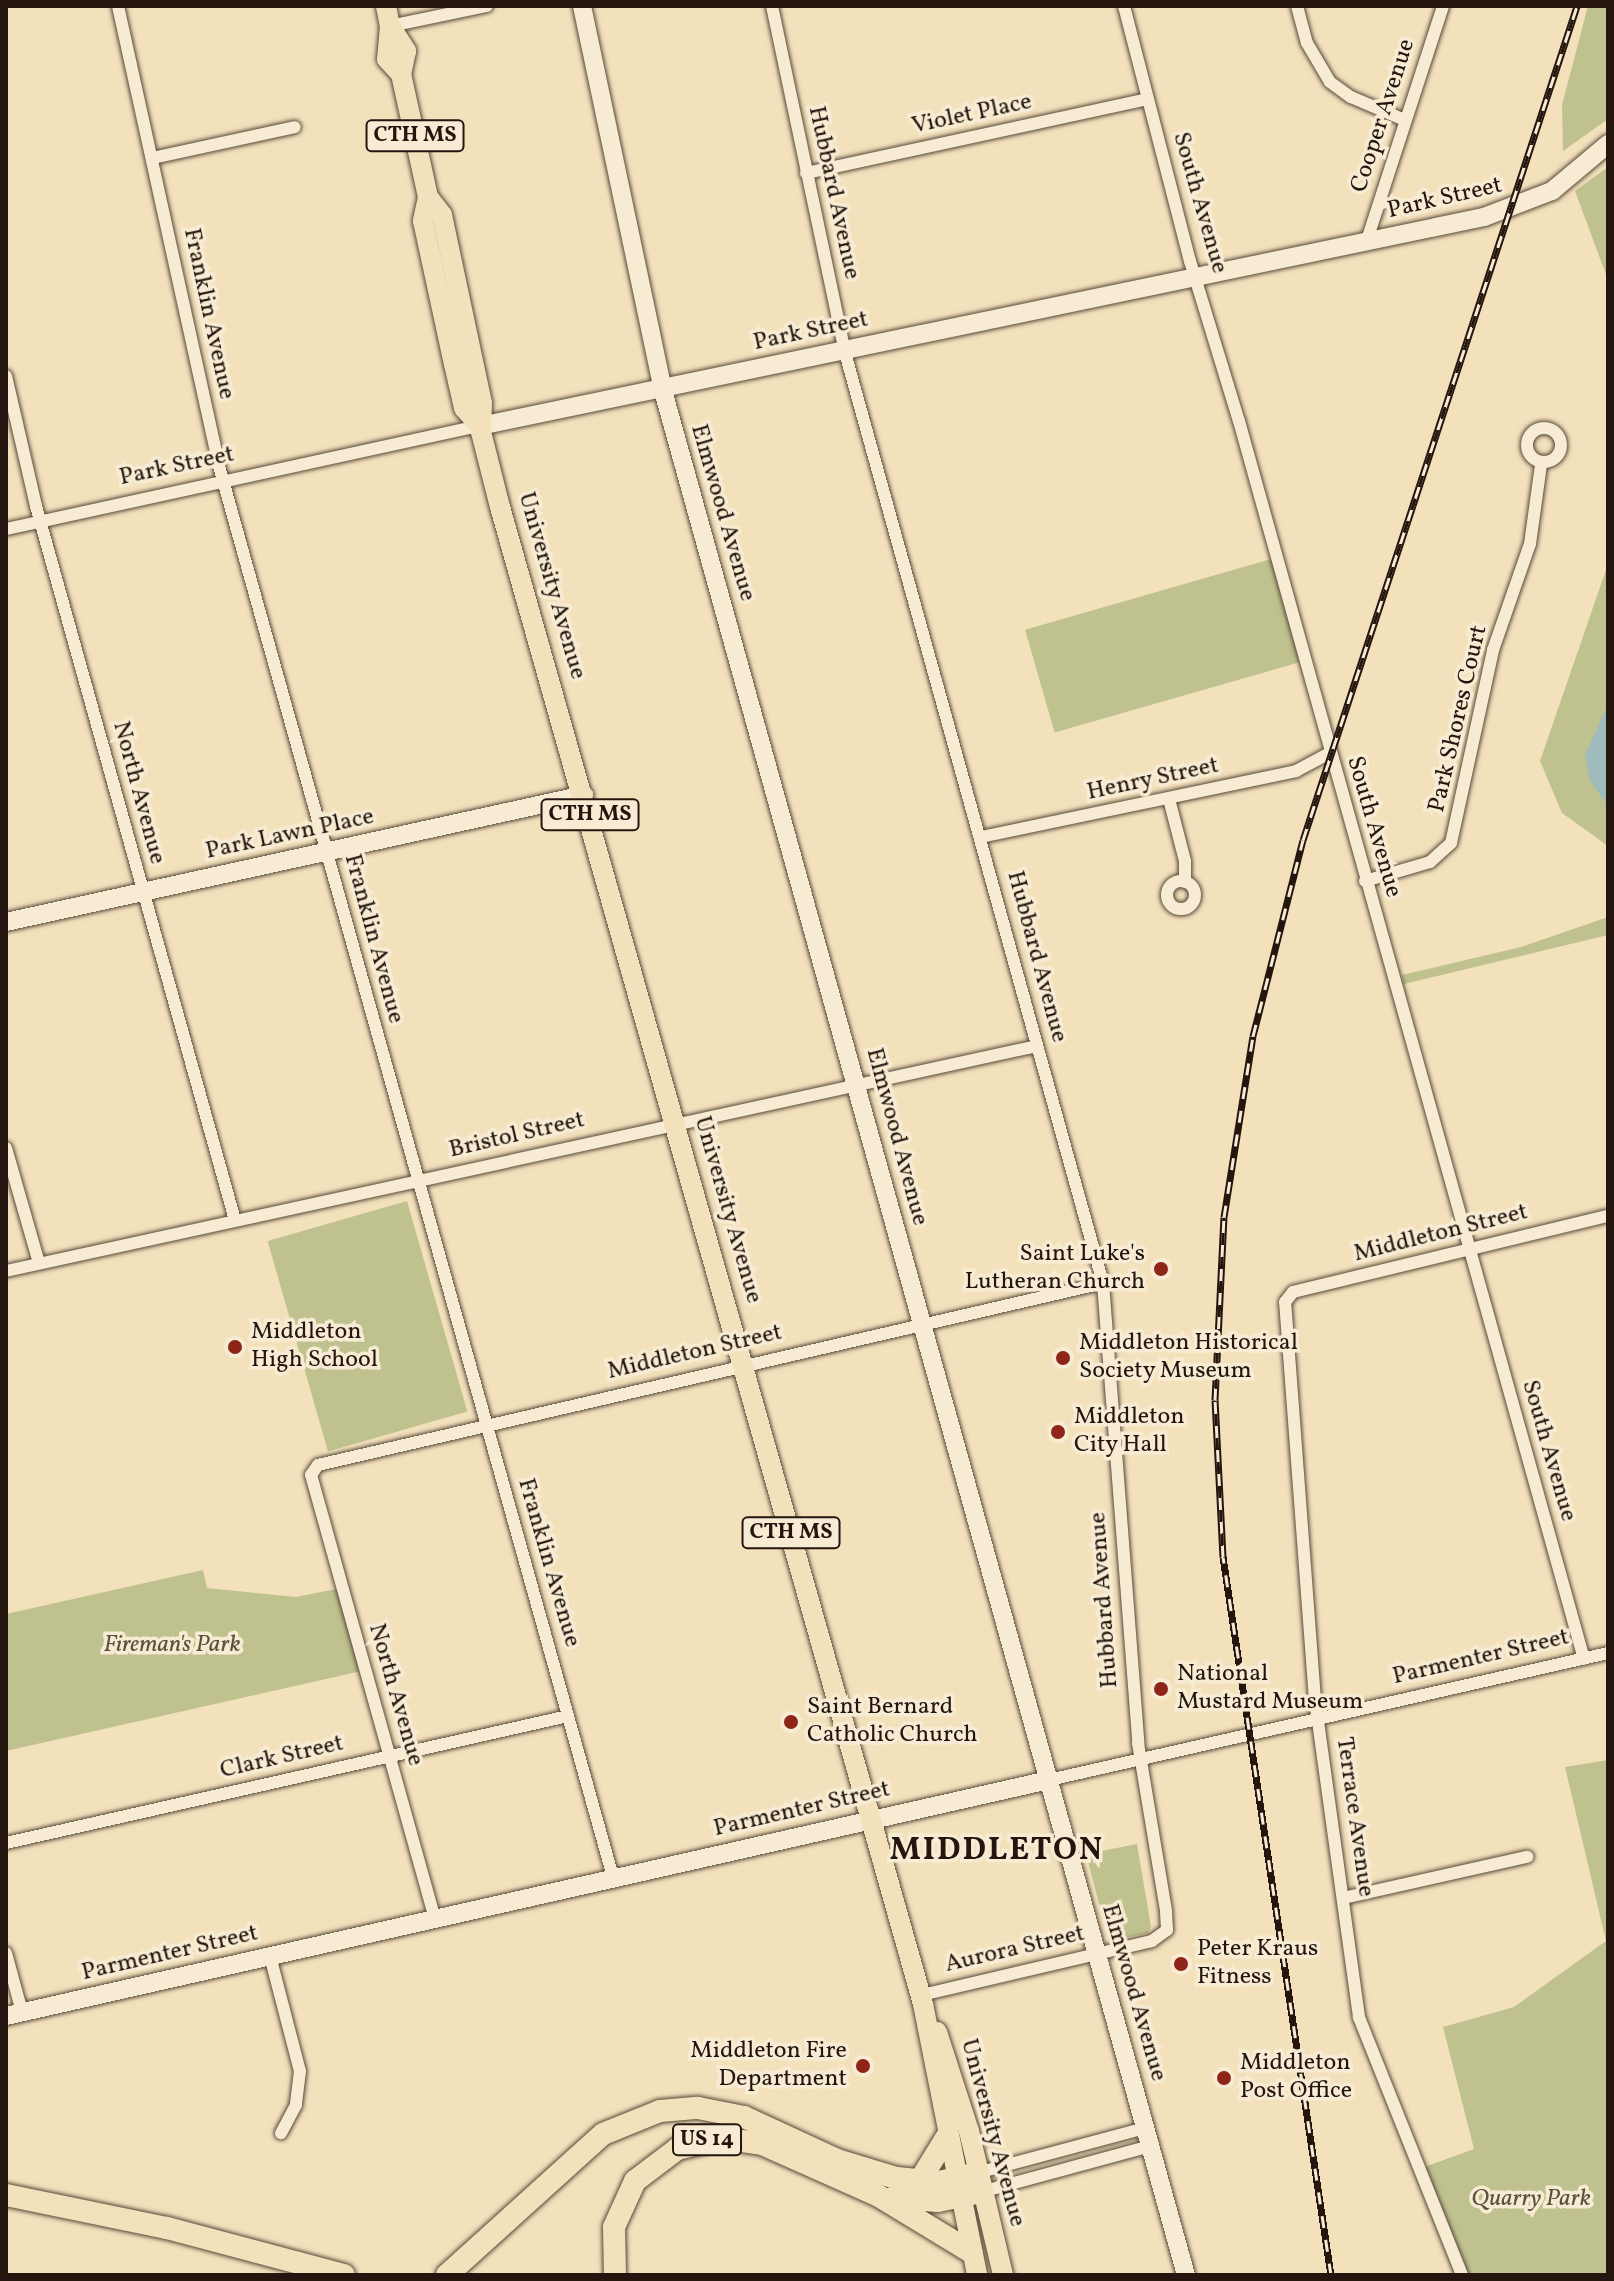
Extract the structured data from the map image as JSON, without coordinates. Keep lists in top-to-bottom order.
{
  "streets": {
    "highway": ["US 14"],
    "main road": ["CTH MS", "University Avenue"],
    "street": [
      "Violet Place",
      "Cooper Avenue",
      "Hubbard Avenue",
      "Park Street",
      "South Avenue",
      "Franklin Avenue",
      "Elmwood Avenue",
      "Park Shores Court",
      "Henry Street",
      "North Avenue",
      "Park Lawn Place",
      "Bristol Street",
      "Middleton Street",
      "Parmenter Street",
      "Clark Street",
      "Terrace Avenue",
      "Aurora Street"
    ]
  },
  "crossings": [
    ["Violet Place", "Hubbard Avenue"],
    ["Violet Place", "South Avenue"],
    ["Cooper Avenue", "Park Street"],
    ["Hubbard Avenue", "Park Street"],
    ["Hubbard Avenue", "Henry Street"],
    ["Hubbard Avenue", "Bristol Street"],
    ["Hubbard Avenue", "Middleton Street"],
    ["Hubbard Avenue", "Parmenter Street"],
    ["Hubbard Avenue", "Aurora Street"],
    ["Park Street", "South Avenue"],
    ["Park Street", "Franklin Avenue"],
    ["Park Street", "Elmwood Avenue"],
    ["Park Street", "University Avenue"],
    ["Park Street", "North Avenue"],
    ["South Avenue", "Park Shores Court"],
    ["South Avenue", "Henry Street"],
    ["South Avenue", "Middleton Street"],
    ["South Avenue", "Parmenter Street"],
    ["Franklin Avenue", "Park Lawn Place"],
    ["Franklin Avenue", "Bristol Street"],
    ["Franklin Avenue", "Middleton Street"],
    ["Franklin Avenue", "Parmenter Street"],
    ["Franklin Avenue", "Clark Street"],
    ["Elmwood Avenue", "Bristol Street"],
    ["Elmwood Avenue", "Middleton Street"],
    ["Elmwood Avenue", "Parmenter Street"],
    ["Elmwood Avenue", "Aurora Street"],
    ["University Avenue", "Park Lawn Place"],
    ["University Avenue", "Bristol Street"],
    ["University Avenue", "Middleton Street"],
    ["University Avenue", "Parmenter Street"],
    ["University Avenue", "Aurora Street"],
    ["University Avenue", "US 14"],
    ["North Avenue", "Park Lawn Place"],
    ["North Avenue", "Bristol Street"],
    ["North Avenue", "Middleton Street"],
    ["North Avenue", "Parmenter Street"],
    ["North Avenue", "Clark Street"],
    ["Middleton Street", "Terrace Avenue"],
    ["Parmenter Street", "Terrace Avenue"]
  ],
  "districts": ["MIDDLETON"],
  "parks": ["Fireman's Park", "Quarry Park"],
  "places": [
    "Saint Luke's Lutheran Church",
    "Middleton High School",
    "Middleton Historical Society Museum",
    "Middleton City Hall",
    "National Mustard Museum",
    "Saint Bernard Catholic Church",
    "Peter Kraus Fitness",
    "Middleton Fire Department",
    "Middleton Post Office"
  ]
}
